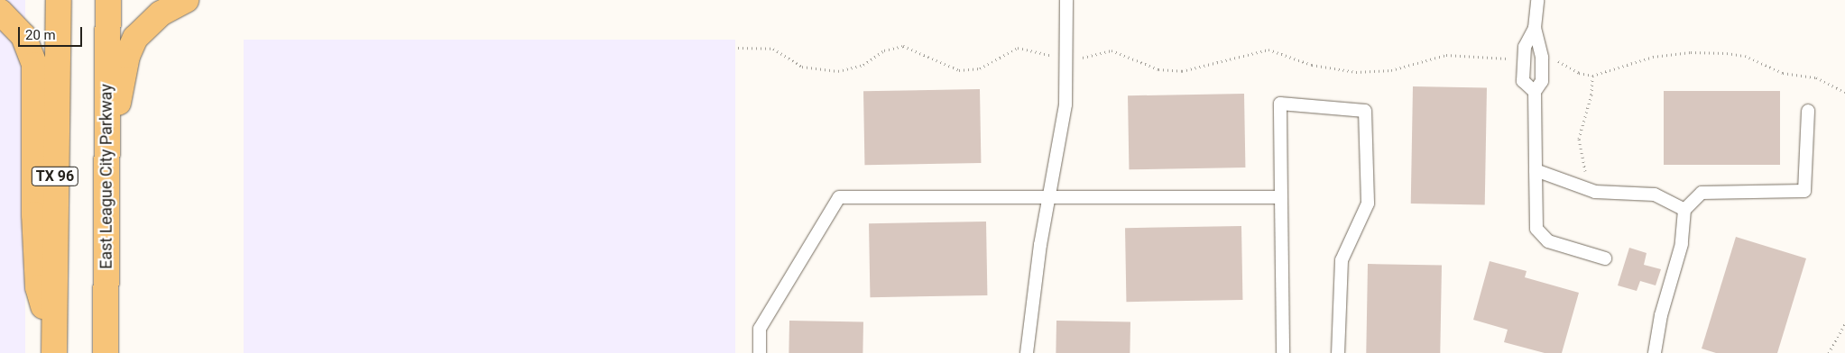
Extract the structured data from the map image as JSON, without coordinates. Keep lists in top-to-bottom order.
{
  "streets": {
    "main road": ["TX 96", "East League City Parkway"]
  },
  "scale_bar": "20 m"
}
